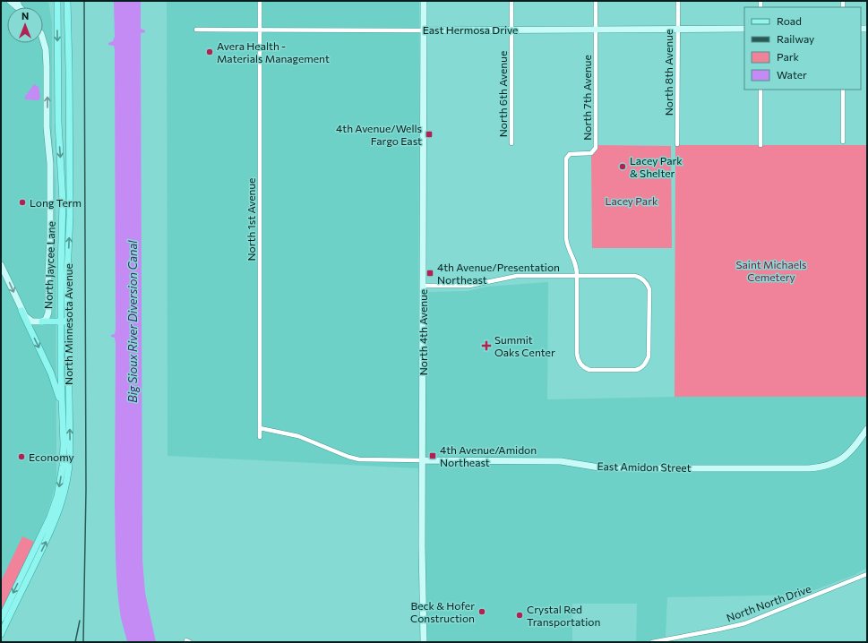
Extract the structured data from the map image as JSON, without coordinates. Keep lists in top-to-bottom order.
{
  "streets": {
    "main road": [
      "East Hermosa Drive",
      "North Jaycee Lane",
      "North Minnesota Avenue",
      "North 4th Avenue",
      "East Amidon Street"
    ],
    "street": [
      "North 8th Avenue",
      "North 6th Avenue",
      "North 7th Avenue",
      "North 1st Avenue",
      "North North Drive"
    ]
  },
  "crossings": [
    ["East Hermosa Drive", "North 8th Avenue"],
    ["East Hermosa Drive", "North 6th Avenue"],
    ["East Hermosa Drive", "North 7th Avenue"],
    ["East Hermosa Drive", "North 1st Avenue"],
    ["East Hermosa Drive", "North 4th Avenue"],
    ["North 1st Avenue", "East Amidon Street"],
    ["North 4th Avenue", "East Amidon Street"]
  ],
  "water": ["Big Sioux River Diversion Canal"],
  "parks": ["Lacey Park", "Saint Michaels Cemetery"],
  "places": {
    "other": [
      "Avera Health - Materials Management",
      "Lacey Park & Shelter",
      "Long Term",
      "Economy",
      "Beck & Hofer Construction",
      "Crystal Red Transportation"
    ],
    "transit": ["4th Avenue/Wells Fargo East", "4th Avenue/Presentation Northeast", "4th Avenue/Amidon Northeast"],
    "health": ["Summit Oaks Center"]
  },
  "legend": [
    "Road",
    "Railway",
    "Park",
    "Water"
  ],
  "north": "top"
}
